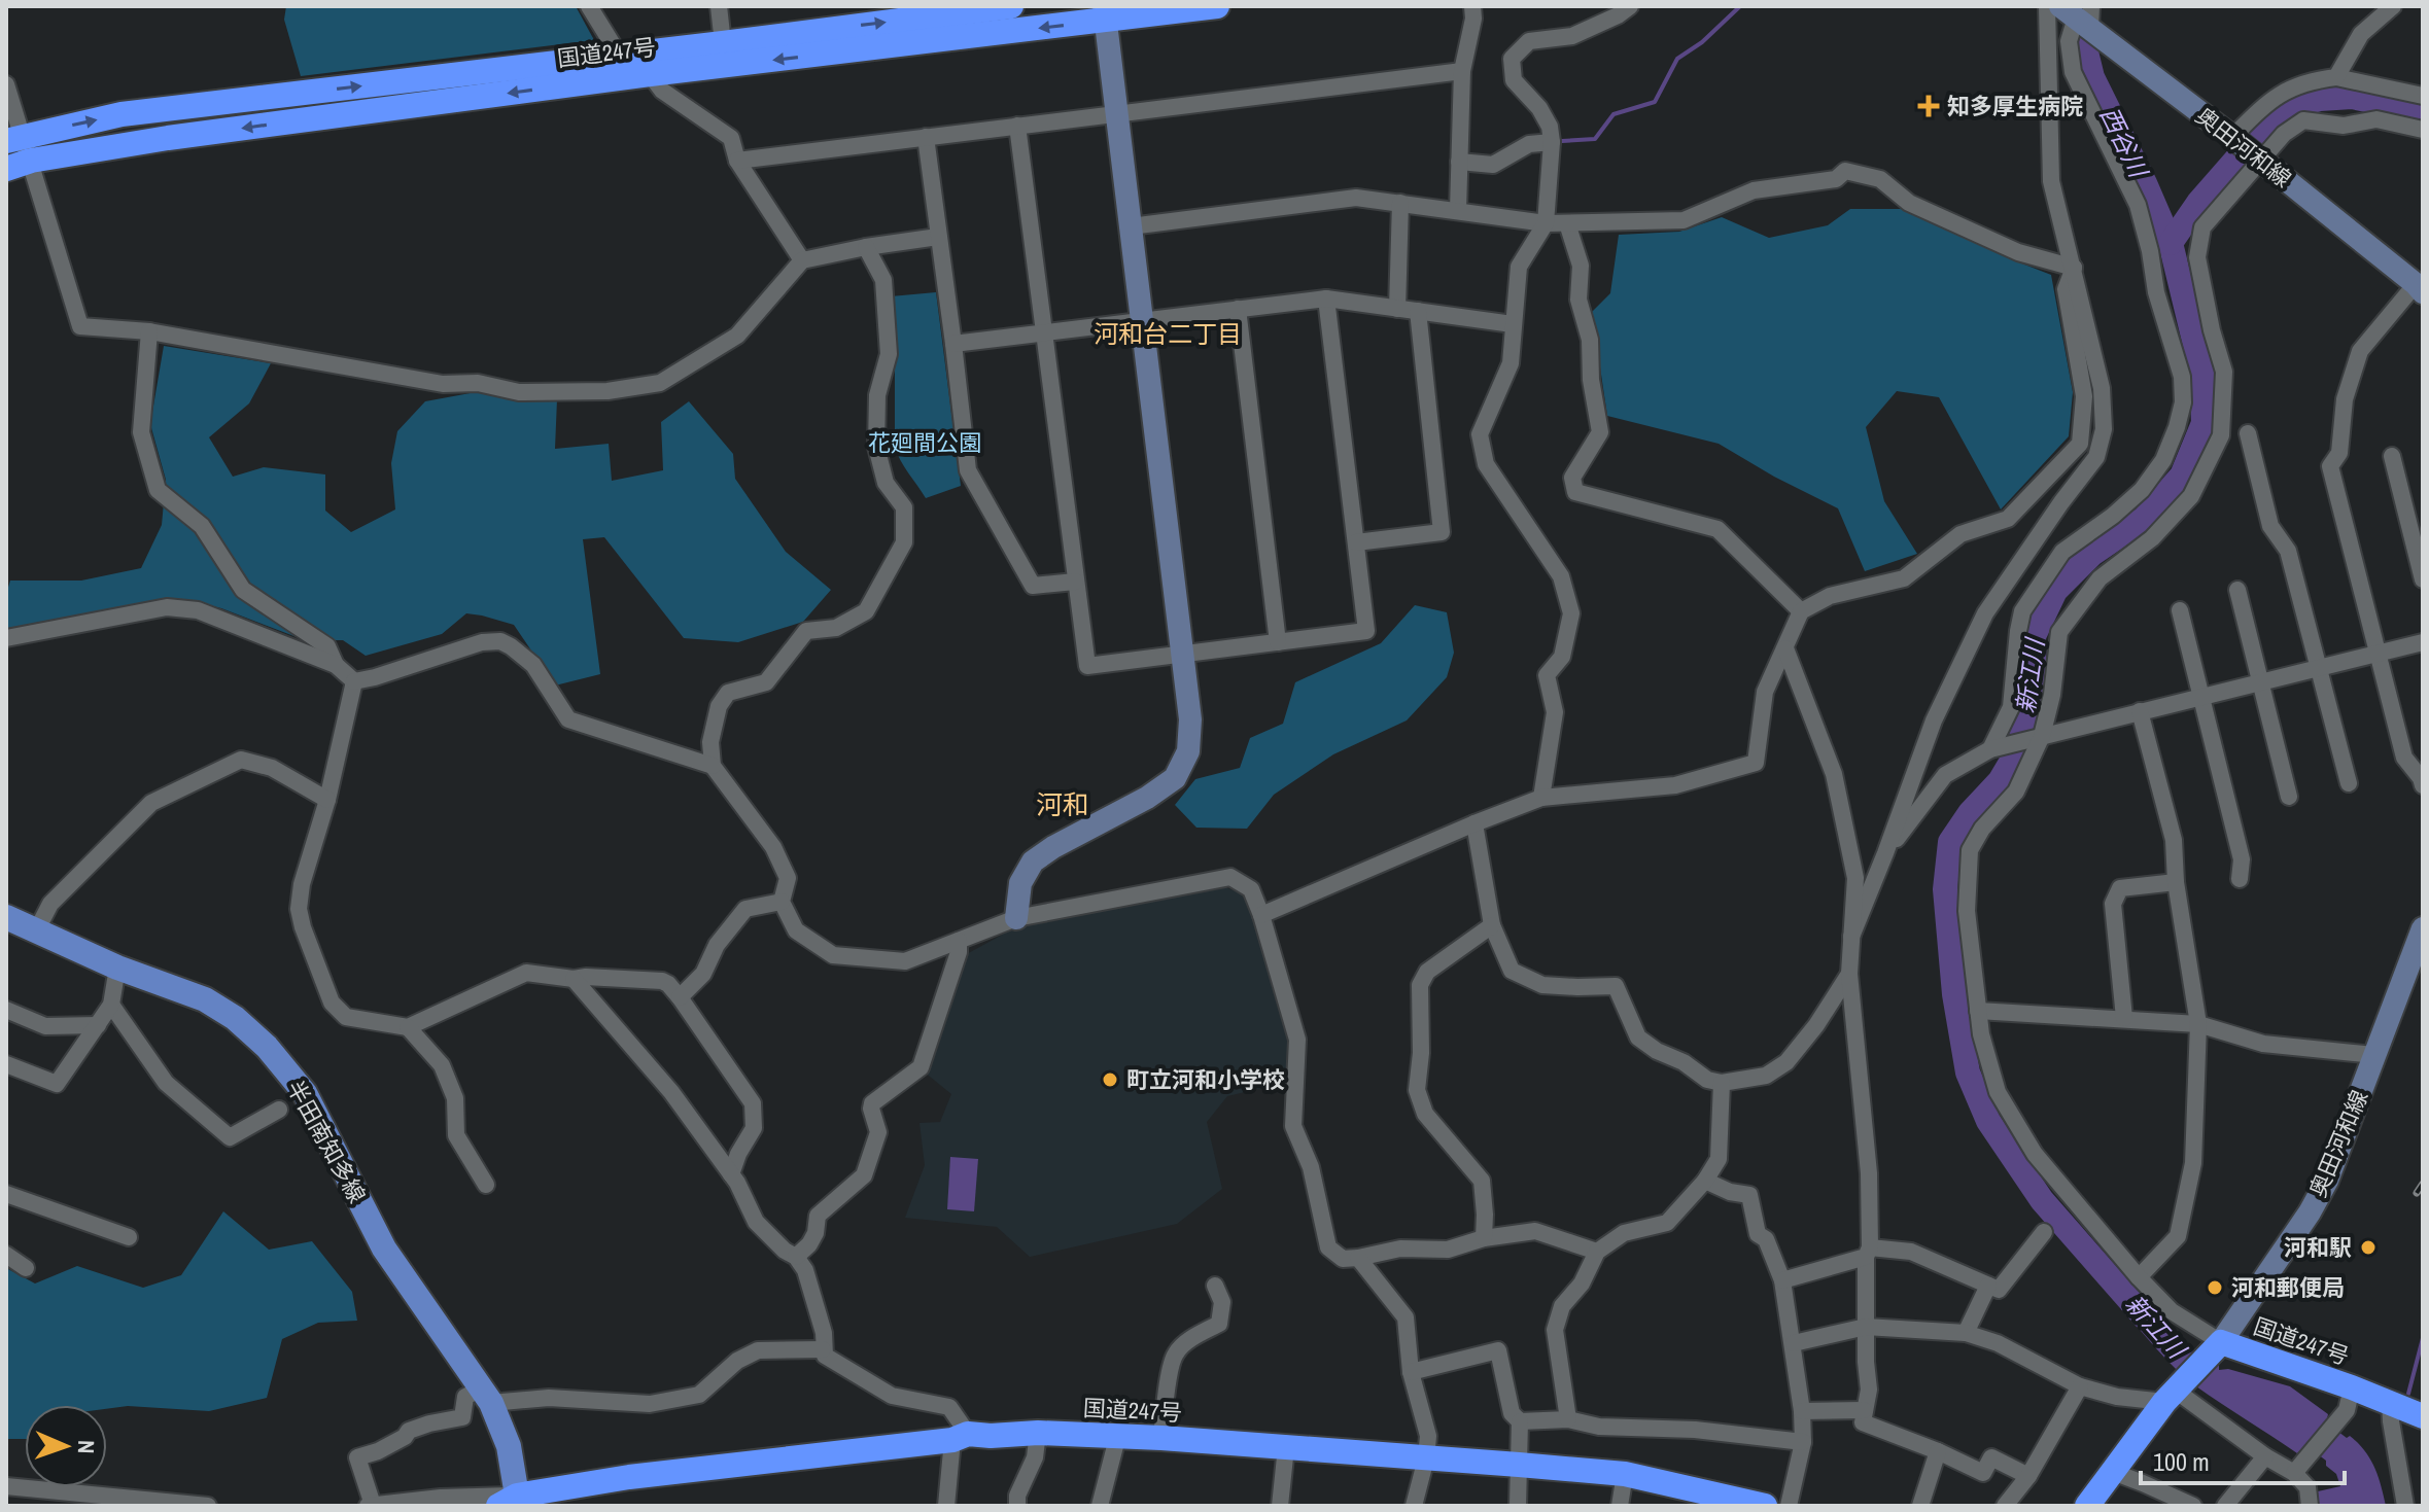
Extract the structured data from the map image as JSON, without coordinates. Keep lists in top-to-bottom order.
{
  "streets": {
    "highway": ["国道247号"],
    "main road": ["半田南知多線"],
    "street": ["奥田河和線"]
  },
  "crossings": [
    ["国道247号", "奥田河和線"],
    ["国道247号", "半田南知多線"]
  ],
  "districts": ["河和台二丁目", "河和"],
  "water": ["西谷川", "新江川"],
  "parks": ["花廻間公園"],
  "places": {
    "health": ["知多厚生病院"],
    "other": ["町立河和小学校", "河和駅", "河和郵便局"]
  },
  "scale_bar": "100 m",
  "north": "right"
}
